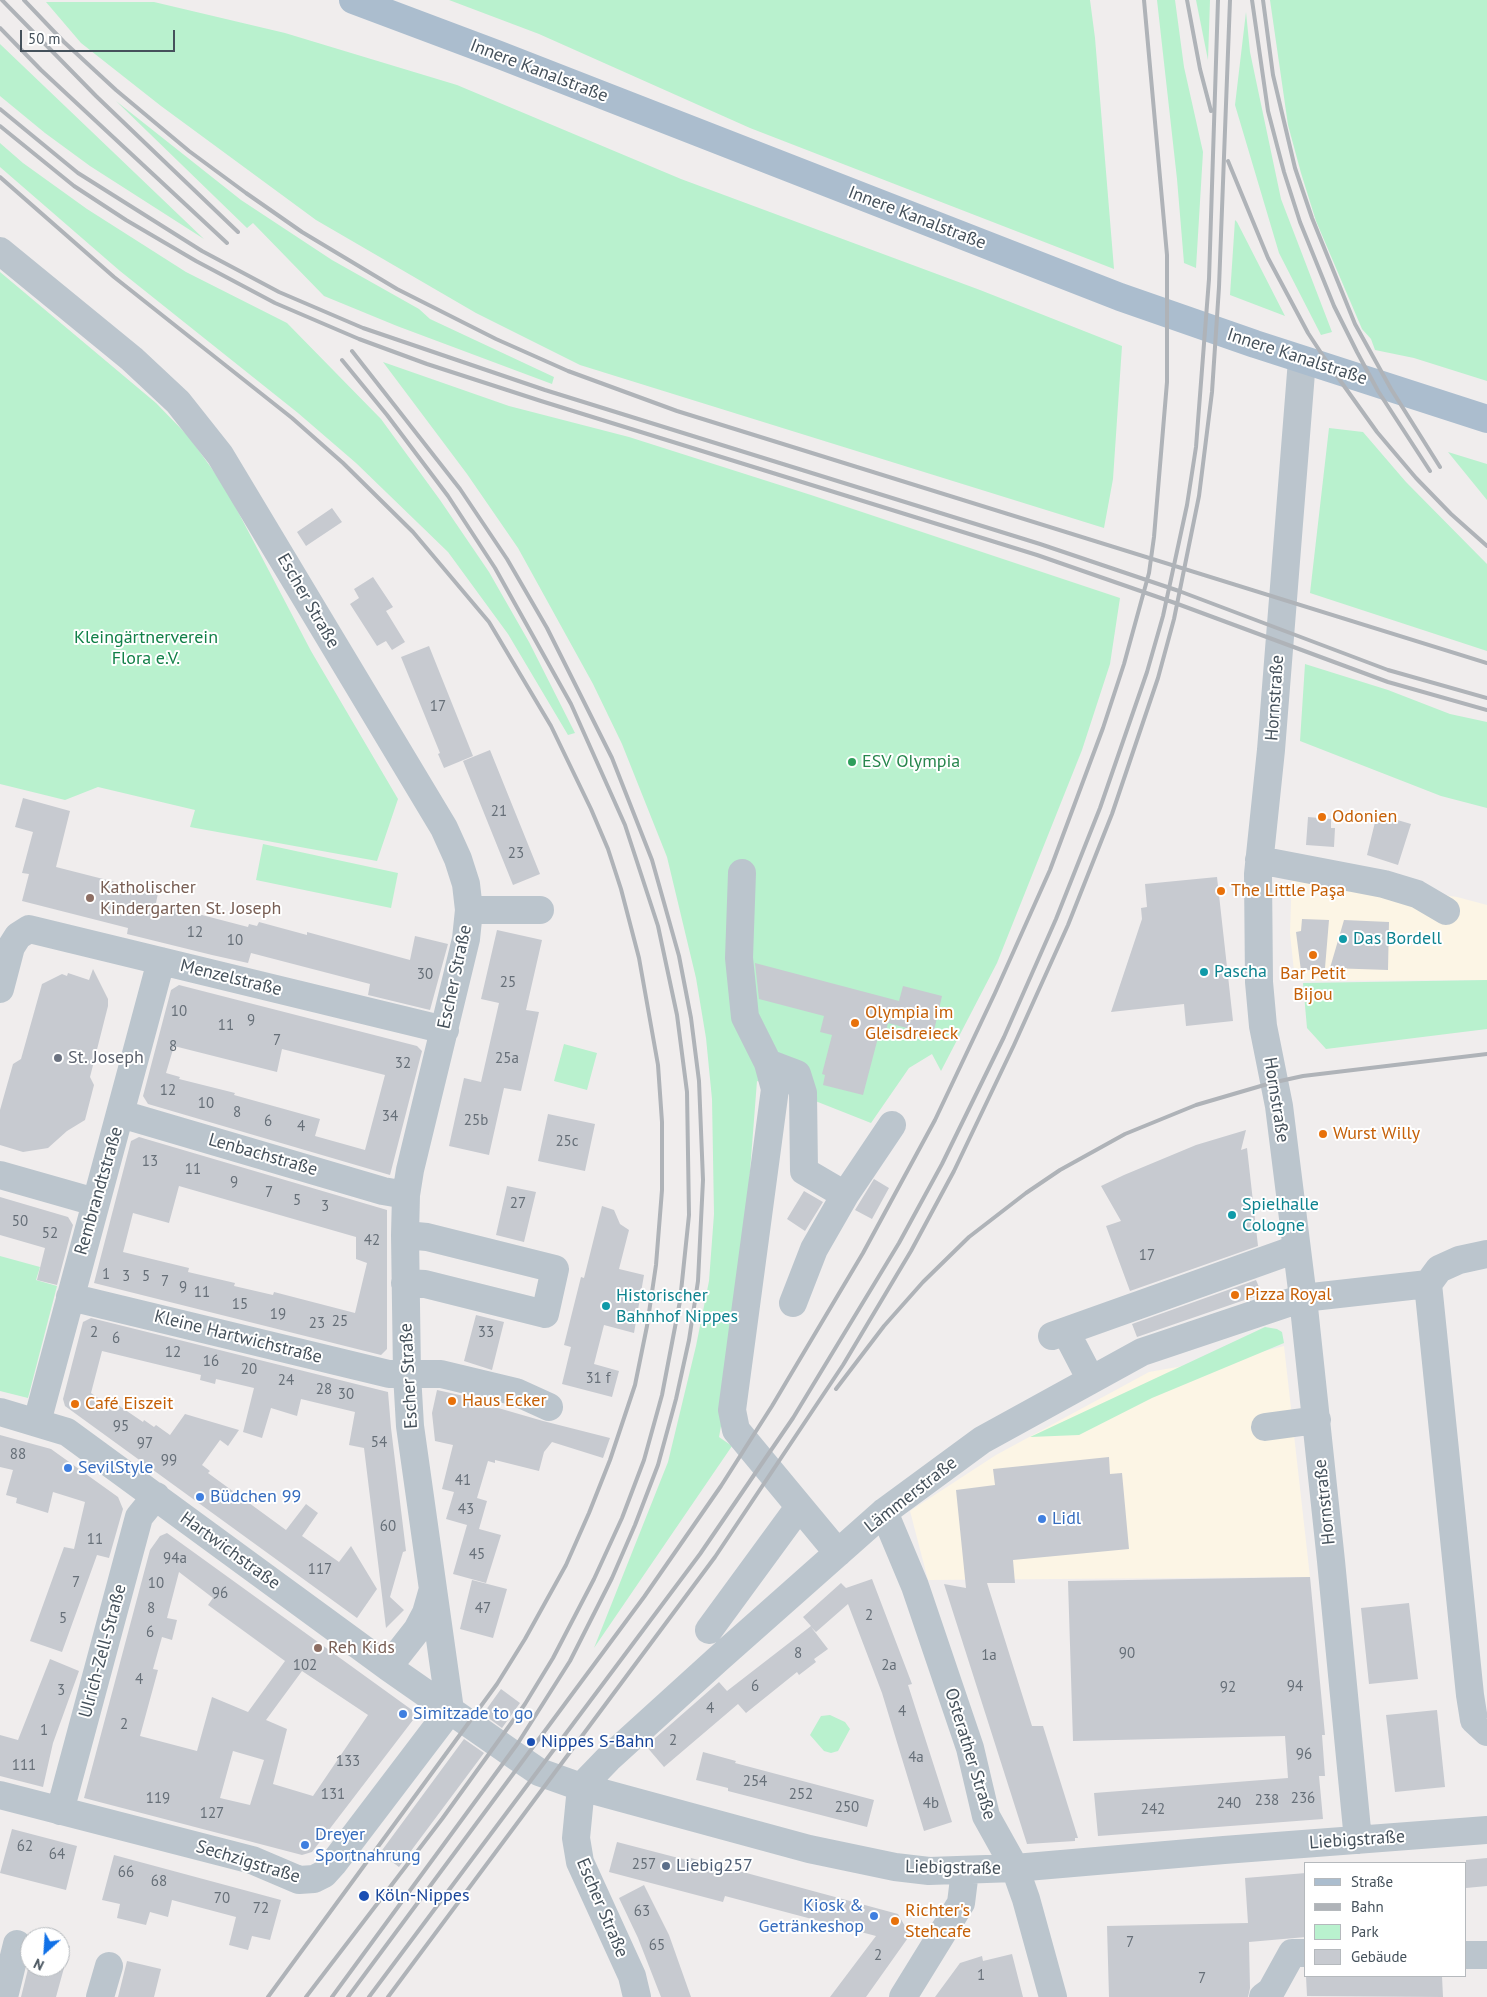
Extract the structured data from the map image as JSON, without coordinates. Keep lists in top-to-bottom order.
{
  "streets": {
    "main road": ["Innere Kanalstraße"],
    "street": [
      "Escher Straße",
      "Hornstraße",
      "Menzelstraße",
      "Lenbachstraße",
      "Rembrandtstraße",
      "Kleine Hartwichstraße",
      "Lämmerstraße",
      "Hartwichstraße",
      "Ulrich-Zell-Straße",
      "Osterather Straße",
      "Liebigstraße",
      "Sechzigstraße"
    ]
  },
  "crossings": [
    ["Innere Kanalstraße", "Hornstraße"],
    ["Escher Straße", "Menzelstraße"],
    ["Escher Straße", "Lenbachstraße"],
    ["Escher Straße", "Kleine Hartwichstraße"],
    ["Escher Straße", "Lämmerstraße"],
    ["Escher Straße", "Hartwichstraße"],
    ["Escher Straße", "Liebigstraße"],
    ["Escher Straße", "Sechzigstraße"],
    ["Hornstraße", "Lämmerstraße"],
    ["Hornstraße", "Liebigstraße"],
    ["Menzelstraße", "Rembrandtstraße"],
    ["Lenbachstraße", "Rembrandtstraße"],
    ["Rembrandtstraße", "Kleine Hartwichstraße"],
    ["Rembrandtstraße", "Hartwichstraße"],
    ["Lämmerstraße", "Osterather Straße"],
    ["Lämmerstraße", "Liebigstraße"],
    ["Hartwichstraße", "Ulrich-Zell-Straße"],
    ["Hartwichstraße", "Liebigstraße"],
    ["Hartwichstraße", "Sechzigstraße"],
    ["Ulrich-Zell-Straße", "Sechzigstraße"],
    ["Osterather Straße", "Liebigstraße"],
    ["Liebigstraße", "Sechzigstraße"]
  ],
  "parks": ["Kleingärtnerverein Flora e.V."],
  "places": [
    "ESV Olympia",
    "Odonien",
    "The Little Paşa",
    "Katholischer Kindergarten St. Joseph",
    "Das Bordell",
    "Bar Petit Bijou",
    "Pascha",
    "Olympia im Gleisdreieck",
    "St. Joseph",
    "Wurst Willy",
    "Spielhalle Cologne",
    "Pizza Royal",
    "Historischer Bahnhof Nippes",
    "Haus Ecker",
    "Café Eiszeit",
    "SevilStyle",
    "Büdchen 99",
    "Lidl",
    "Reh Kids",
    "Simitzade to go",
    "Nippes S-Bahn",
    "Dreyer Sportnahrung",
    "Liebig257",
    "Köln-Nippes",
    "Kiosk & Getränkeshop",
    "Richter's Stehcafe"
  ],
  "house_numbers": [
    "17",
    "21",
    "23",
    "12",
    "10",
    "30",
    "25",
    "10",
    "9",
    "11",
    "7",
    "8",
    "25a",
    "32",
    "12",
    "10",
    "8",
    "34",
    "25b",
    "6",
    "4",
    "25c",
    "13",
    "11",
    "9",
    "7",
    "5",
    "27",
    "3",
    "50",
    "52",
    "42",
    "17",
    "1",
    "3",
    "5",
    "7",
    "9",
    "11",
    "15",
    "19",
    "25",
    "23",
    "2",
    "33",
    "6",
    "12",
    "16",
    "20",
    "31 f",
    "24",
    "28",
    "30",
    "95",
    "54",
    "97",
    "88",
    "99",
    "41",
    "43",
    "60",
    "11",
    "45",
    "94a",
    "117",
    "7",
    "10",
    "96",
    "8",
    "47",
    "2",
    "5",
    "6",
    "8",
    "90",
    "1a",
    "102",
    "2a",
    "4",
    "6",
    "94",
    "92",
    "3",
    "4",
    "4",
    "2",
    "1",
    "2",
    "96",
    "4a",
    "133",
    "111",
    "254",
    "131",
    "252",
    "119",
    "236",
    "238",
    "4b",
    "240",
    "250",
    "242",
    "127",
    "62",
    "64",
    "257",
    "66",
    "68",
    "70",
    "72",
    "63",
    "7",
    "65",
    "2",
    "1",
    "7"
  ],
  "legend": [
    "Straße",
    "Bahn",
    "Park",
    "Gebäude"
  ],
  "scale_bar": "50 m",
  "north": "bottom left"
}
